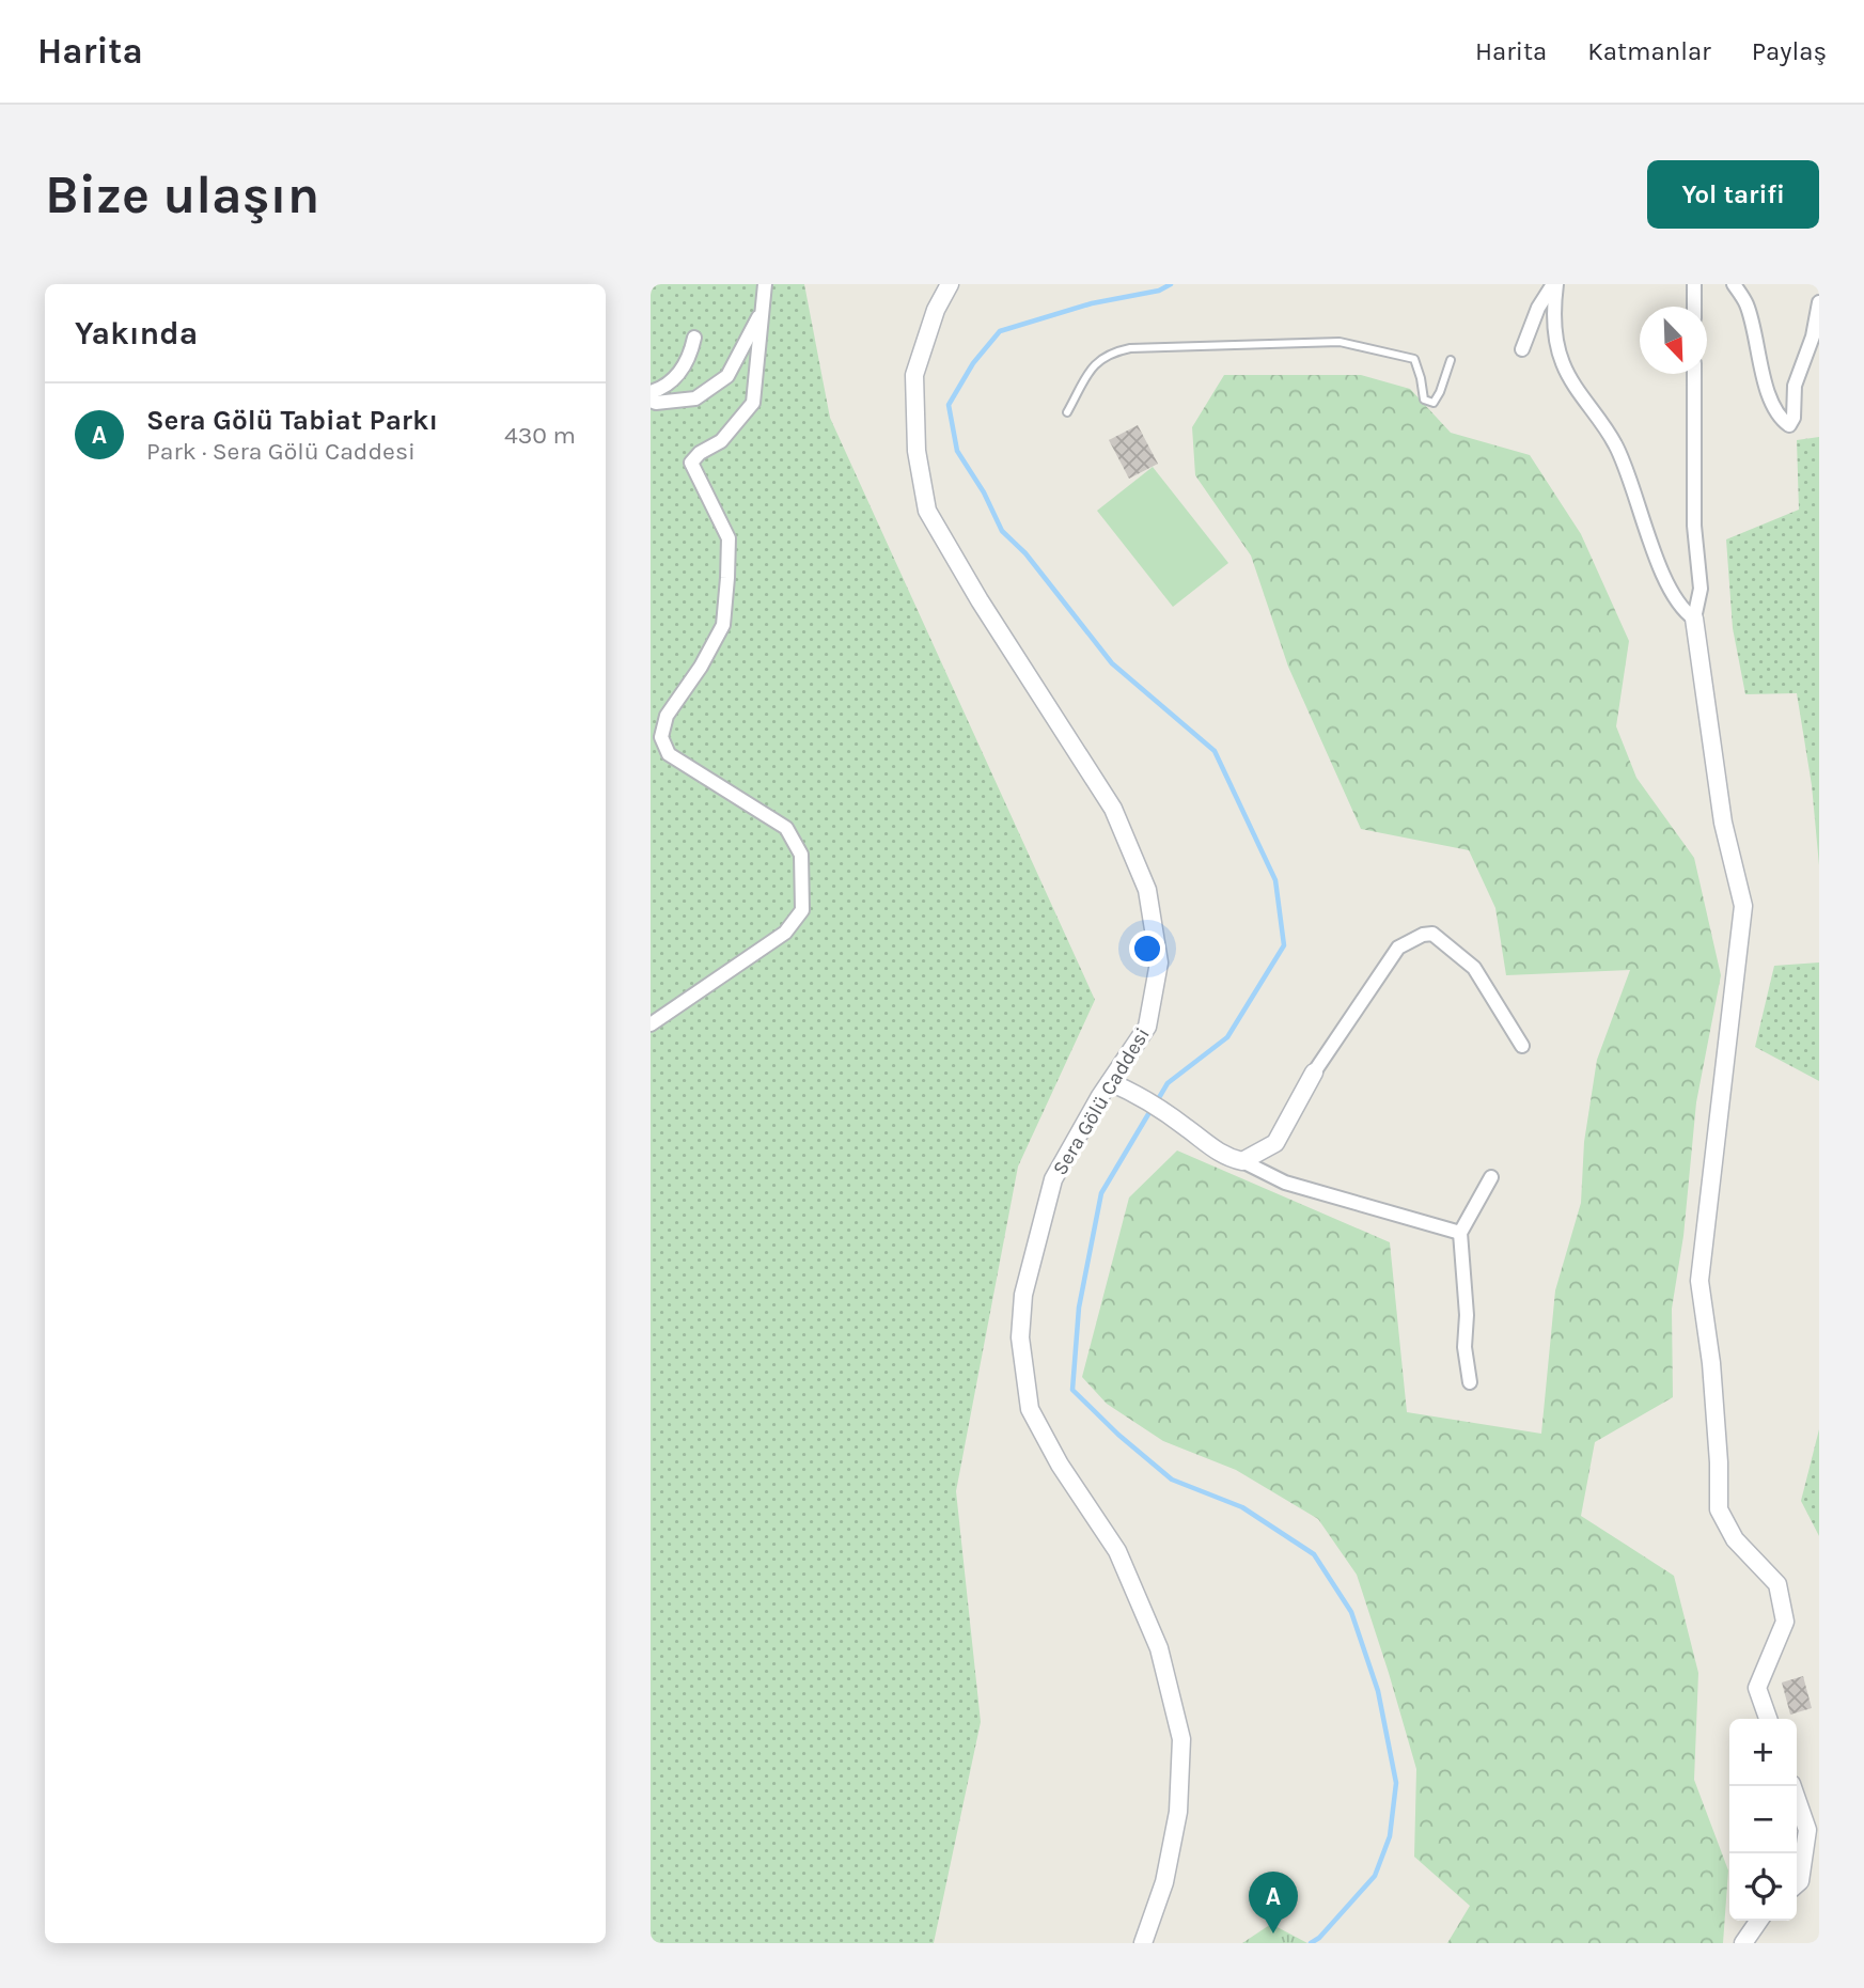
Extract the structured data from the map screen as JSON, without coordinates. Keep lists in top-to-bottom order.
{
  "streets": {
    "main road": ["Sera Gölü Caddesi"]
  },
  "north": "bottom right",
  "page": {
    "header": "Harita",
    "nav": ["Harita", "Katmanlar", "Paylaş"],
    "buttons": "Yol tarifi",
    "title": "Bize ulaşın",
    "heading": "Yakında",
    "list": [
      {
        "mark": "A",
        "name": "Sera Gölü Tabiat Parkı",
        "note": "Park · Sera Gölü Caddesi",
        "value": "430 m"
      }
    ],
    "map_buttons": ["+", "−"],
    "pins": "A"
  }
}
